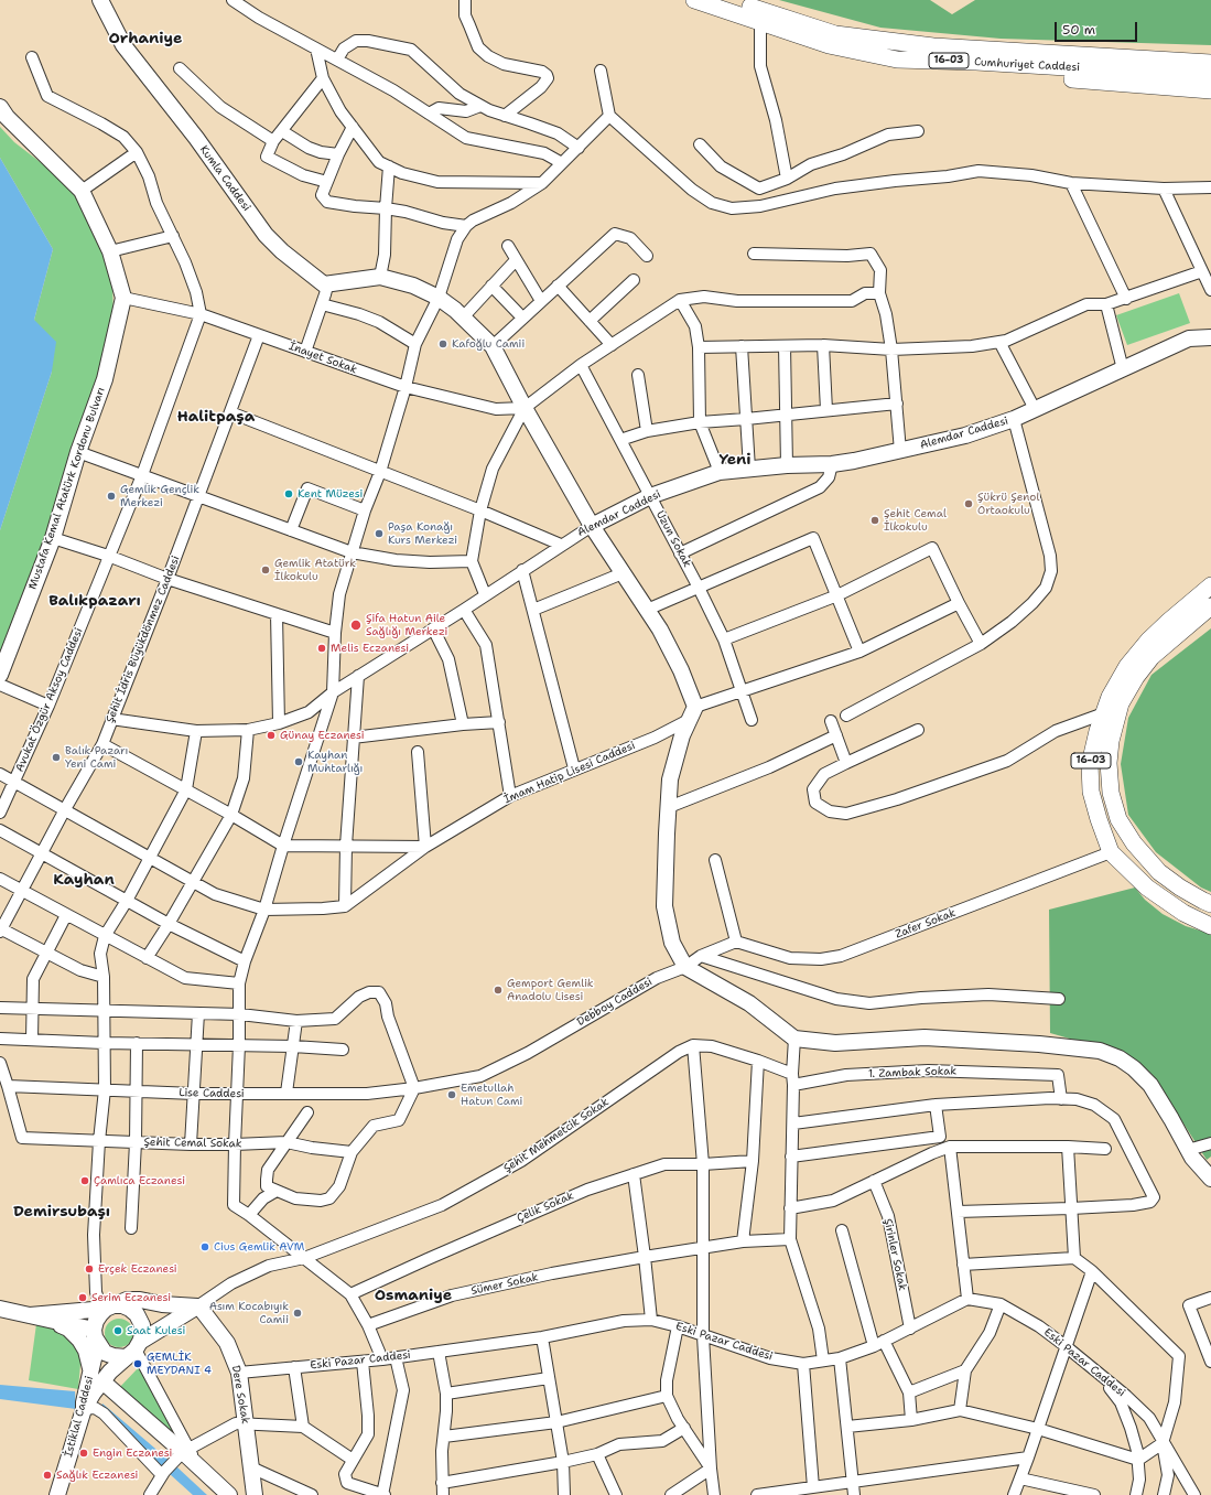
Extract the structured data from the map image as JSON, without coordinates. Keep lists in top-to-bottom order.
{
  "streets": {
    "main road": ["16-03", "Cumhuriyet Caddesi"],
    "street": [
      "Kumla Caddesi",
      "İnayet Sokak",
      "Alemdar Caddesi",
      "Mustafa Kemal Atatürk Kordonu Bulvarı",
      "Uzun Sokak",
      "Şehit İdris Büyükdönmez Caddesi",
      "Avukat Özgür Aksoy Caddesi",
      "İmam Hatip Lisesi Caddesi",
      "Zafer Sokak",
      "Debboy Caddesi",
      "1. Zambak Sokak",
      "Lise Caddesi",
      "Şehit Mehmetcik Sokak",
      "Şehit Cemal Sokak",
      "Çelik Sokak",
      "Şirinler Sokak",
      "Sümer Sokak",
      "Eski Pazar Caddesi",
      "Dere Sokak",
      "İstiklal Caddesi"
    ]
  },
  "crossings": [
    ["16-03", "Zafer Sokak"],
    ["İnayet Sokak", "Mustafa Kemal Atatürk Kordonu Bulvarı"],
    ["İnayet Sokak", "Şehit İdris Büyükdönmez Caddesi"],
    ["İnayet Sokak", "Avukat Özgür Aksoy Caddesi"],
    ["Alemdar Caddesi", "Uzun Sokak"],
    ["Alemdar Caddesi", "Şehit İdris Büyükdönmez Caddesi"],
    ["Uzun Sokak", "İmam Hatip Lisesi Caddesi"],
    ["Zafer Sokak", "Debboy Caddesi"],
    ["Debboy Caddesi", "Lise Caddesi"],
    ["Lise Caddesi", "Şehit Cemal Sokak"],
    ["Şehit Mehmetcik Sokak", "Dere Sokak"],
    ["Şirinler Sokak", "Eski Pazar Caddesi"],
    ["Eski Pazar Caddesi", "Dere Sokak"]
  ],
  "districts": [
    "Orhaniye",
    "Halitpaşa",
    "Yeni",
    "Balıkpazarı",
    "Kayhan",
    "Demirsubaşı",
    "Osmaniye"
  ],
  "places": [
    "Kafoğlu Camii",
    "Kent Müzesi",
    "Gemlik Gençlik Merkezi",
    "Şükrü Şenol Ortaokulu",
    "Şehit Cemal İlkokulu",
    "Paşa Konağı Kurs Merkezi",
    "Gemlik Atatürk İlkokulu",
    "Şifa Hatun Aile Sağlığı Merkezi",
    "Melis Eczanesi",
    "Günay Eczanesi",
    "Balık Pazarı Yeni Cami",
    "Kayhan Muhtarlığı",
    "Gemport Gemlik Anadolu Lisesi",
    "Emetullah Hatun Cami",
    "Çamlıca Eczanesi",
    "Cius Gemlik AVM",
    "Erçek Eczanesi",
    "Serim Eczanesi",
    "Asım Kocabıyık Camii",
    "Saat Kulesi",
    "GEMLİK MEYDANI 4",
    "Engin Eczanesi",
    "Sağlık Eczanesi"
  ],
  "scale_bar": "50 m"
}
